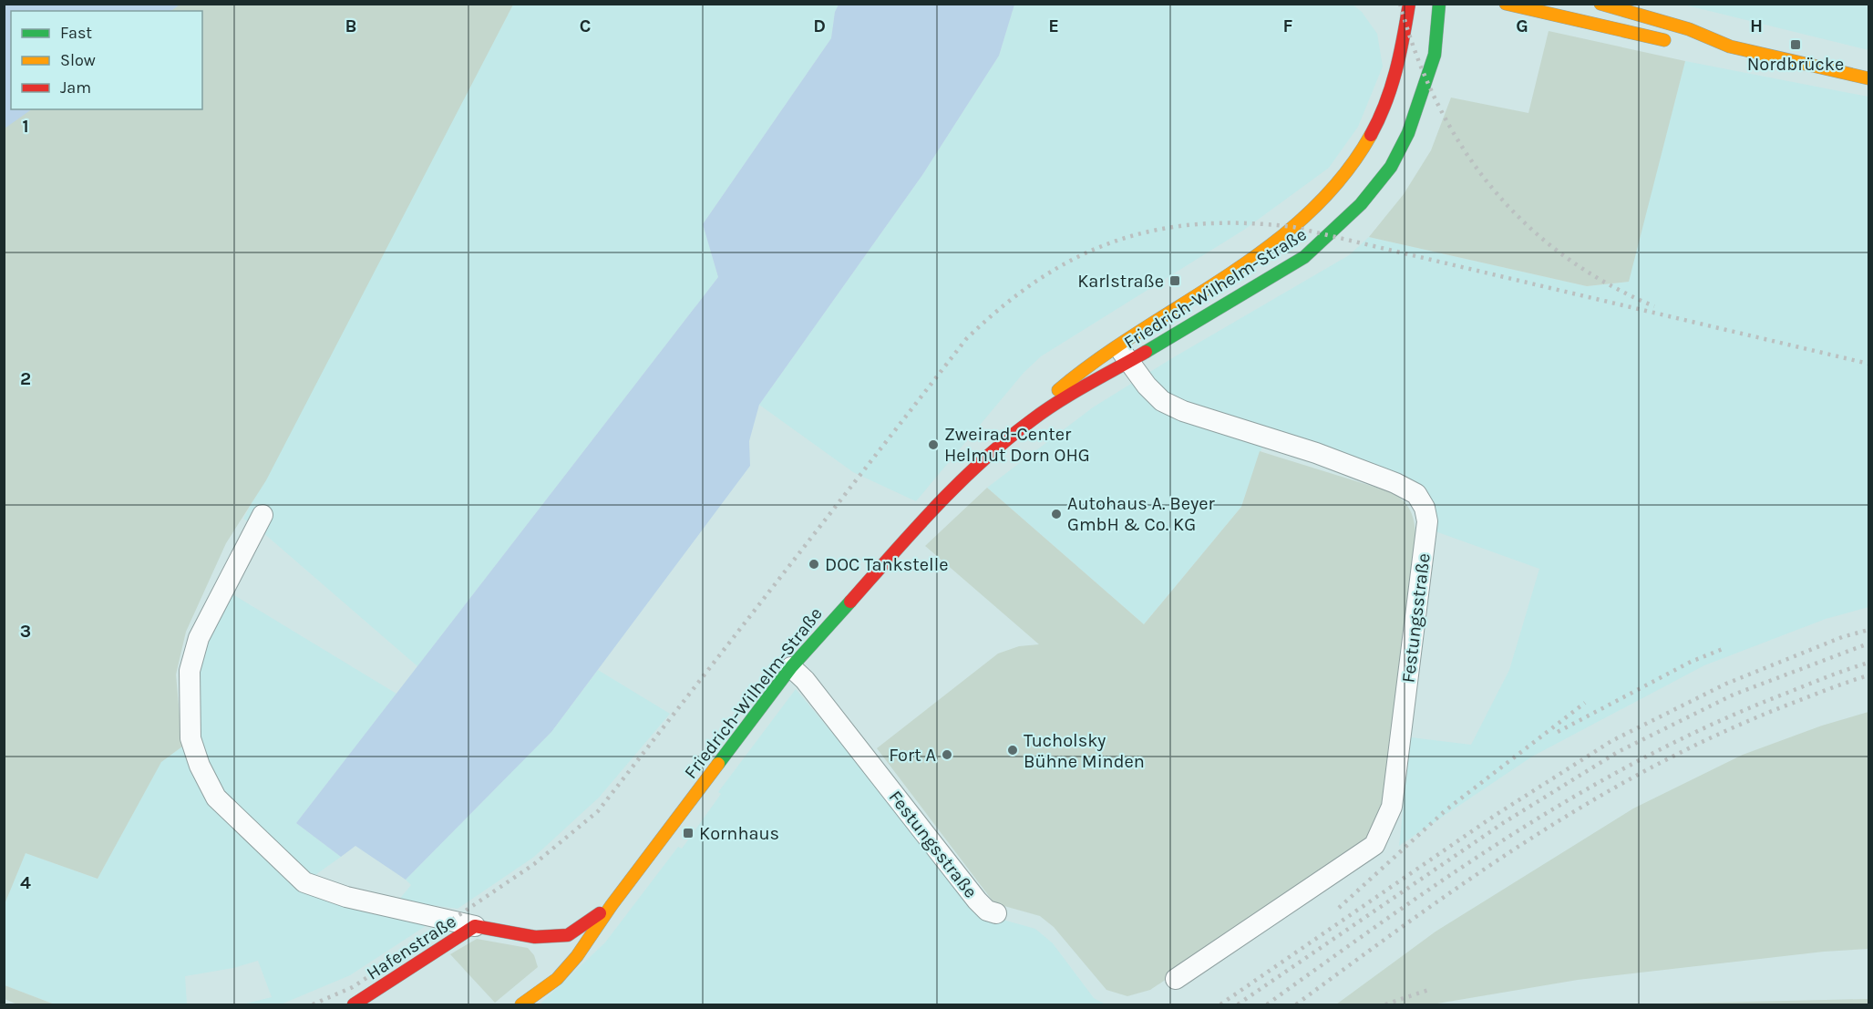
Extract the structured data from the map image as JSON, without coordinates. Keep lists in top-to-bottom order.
{
  "streets": {
    "main road": ["Friedrich-Wilhelm-Straße", "Hafenstraße"],
    "street": ["Festungsstraße"]
  },
  "crossings": [
    ["Friedrich-Wilhelm-Straße", "Festungsstraße"],
    ["Friedrich-Wilhelm-Straße", "Hafenstraße"]
  ],
  "places": {
    "transit": ["Nordbrücke", "Karlstraße", "Kornhaus"],
    "other": [
      "Zweirad-Center Helmut Dorn OHG",
      "Autohaus A. Beyer GmbH & Co. KG",
      "DOC Tankstelle",
      "Tucholsky Bühne Minden",
      "Fort A"
    ]
  },
  "legend": ["Fast", "Slow", "Jam"],
  "grid": {
    "columns": [
      "B",
      "C",
      "D",
      "E",
      "F",
      "G",
      "H"
    ],
    "rows": [
      "1",
      "2",
      "3",
      "4"
    ]
  }
}
